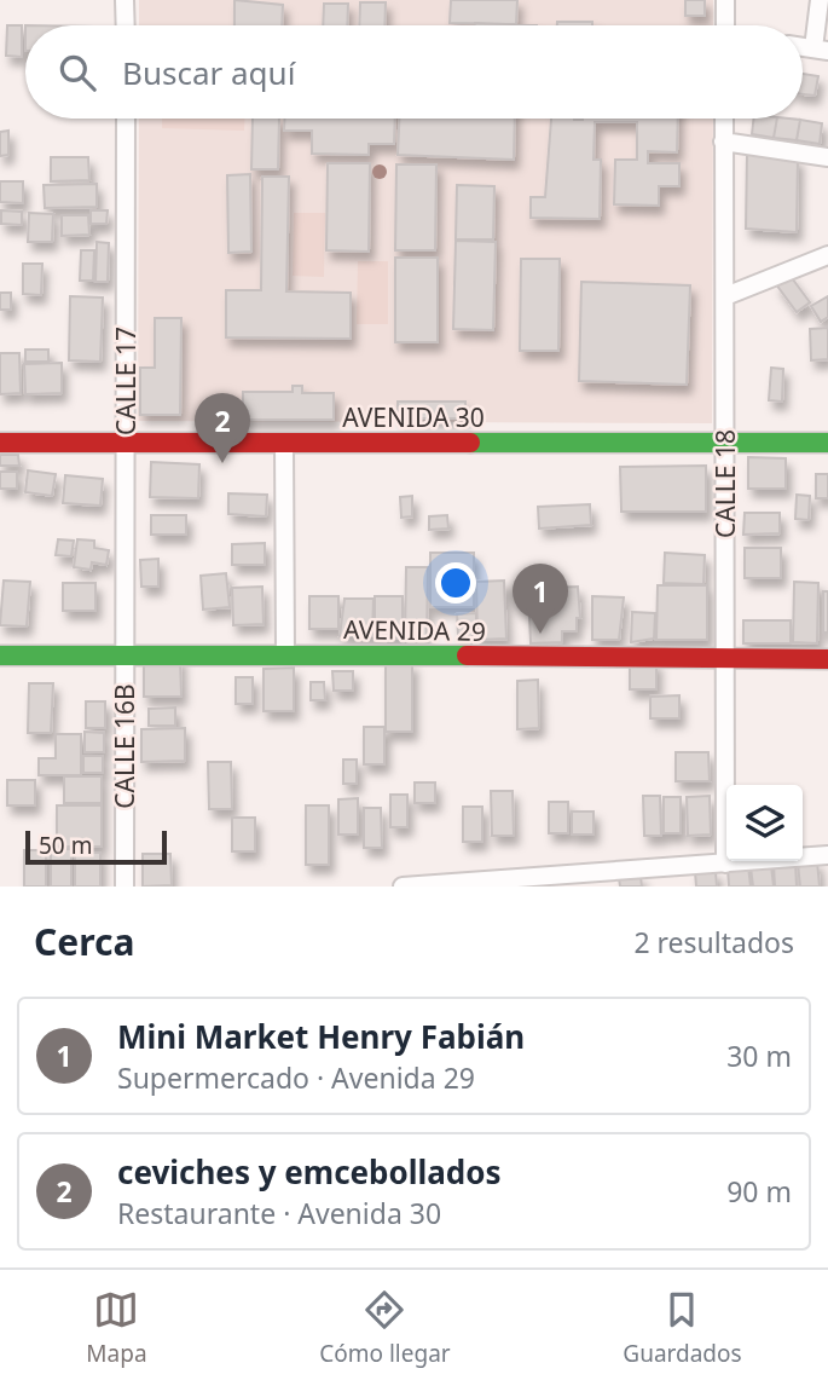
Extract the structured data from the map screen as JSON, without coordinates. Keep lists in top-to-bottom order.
{
  "streets": {
    "street": [
      "CALLE 17",
      "AVENIDA 30",
      "CALLE 18",
      "AVENIDA 29",
      "CALLE 16B"
    ]
  },
  "crossings": [
    ["CALLE 17", "AVENIDA 30"],
    ["CALLE 17", "AVENIDA 29"],
    ["CALLE 17", "CALLE 16B"],
    ["AVENIDA 30", "CALLE 18"],
    ["CALLE 18", "AVENIDA 29"],
    ["AVENIDA 29", "CALLE 16B"]
  ],
  "scale_bar": "50 m",
  "page": {
    "search": "Buscar aquí",
    "pins": ["2", "1"],
    "scale": "50 m",
    "heading": ["Cerca", "2 resultados"],
    "list": [
      {
        "mark": "1",
        "name": "Mini Market Henry Fabián",
        "note": "Supermercado · Avenida 29",
        "value": "30 m"
      },
      {
        "mark": "2",
        "name": "ceviches y emcebollados",
        "note": "Restaurante · Avenida 30",
        "value": "90 m"
      }
    ],
    "nav": ["Mapa", "Cómo llegar", "Guardados"]
  }
}
